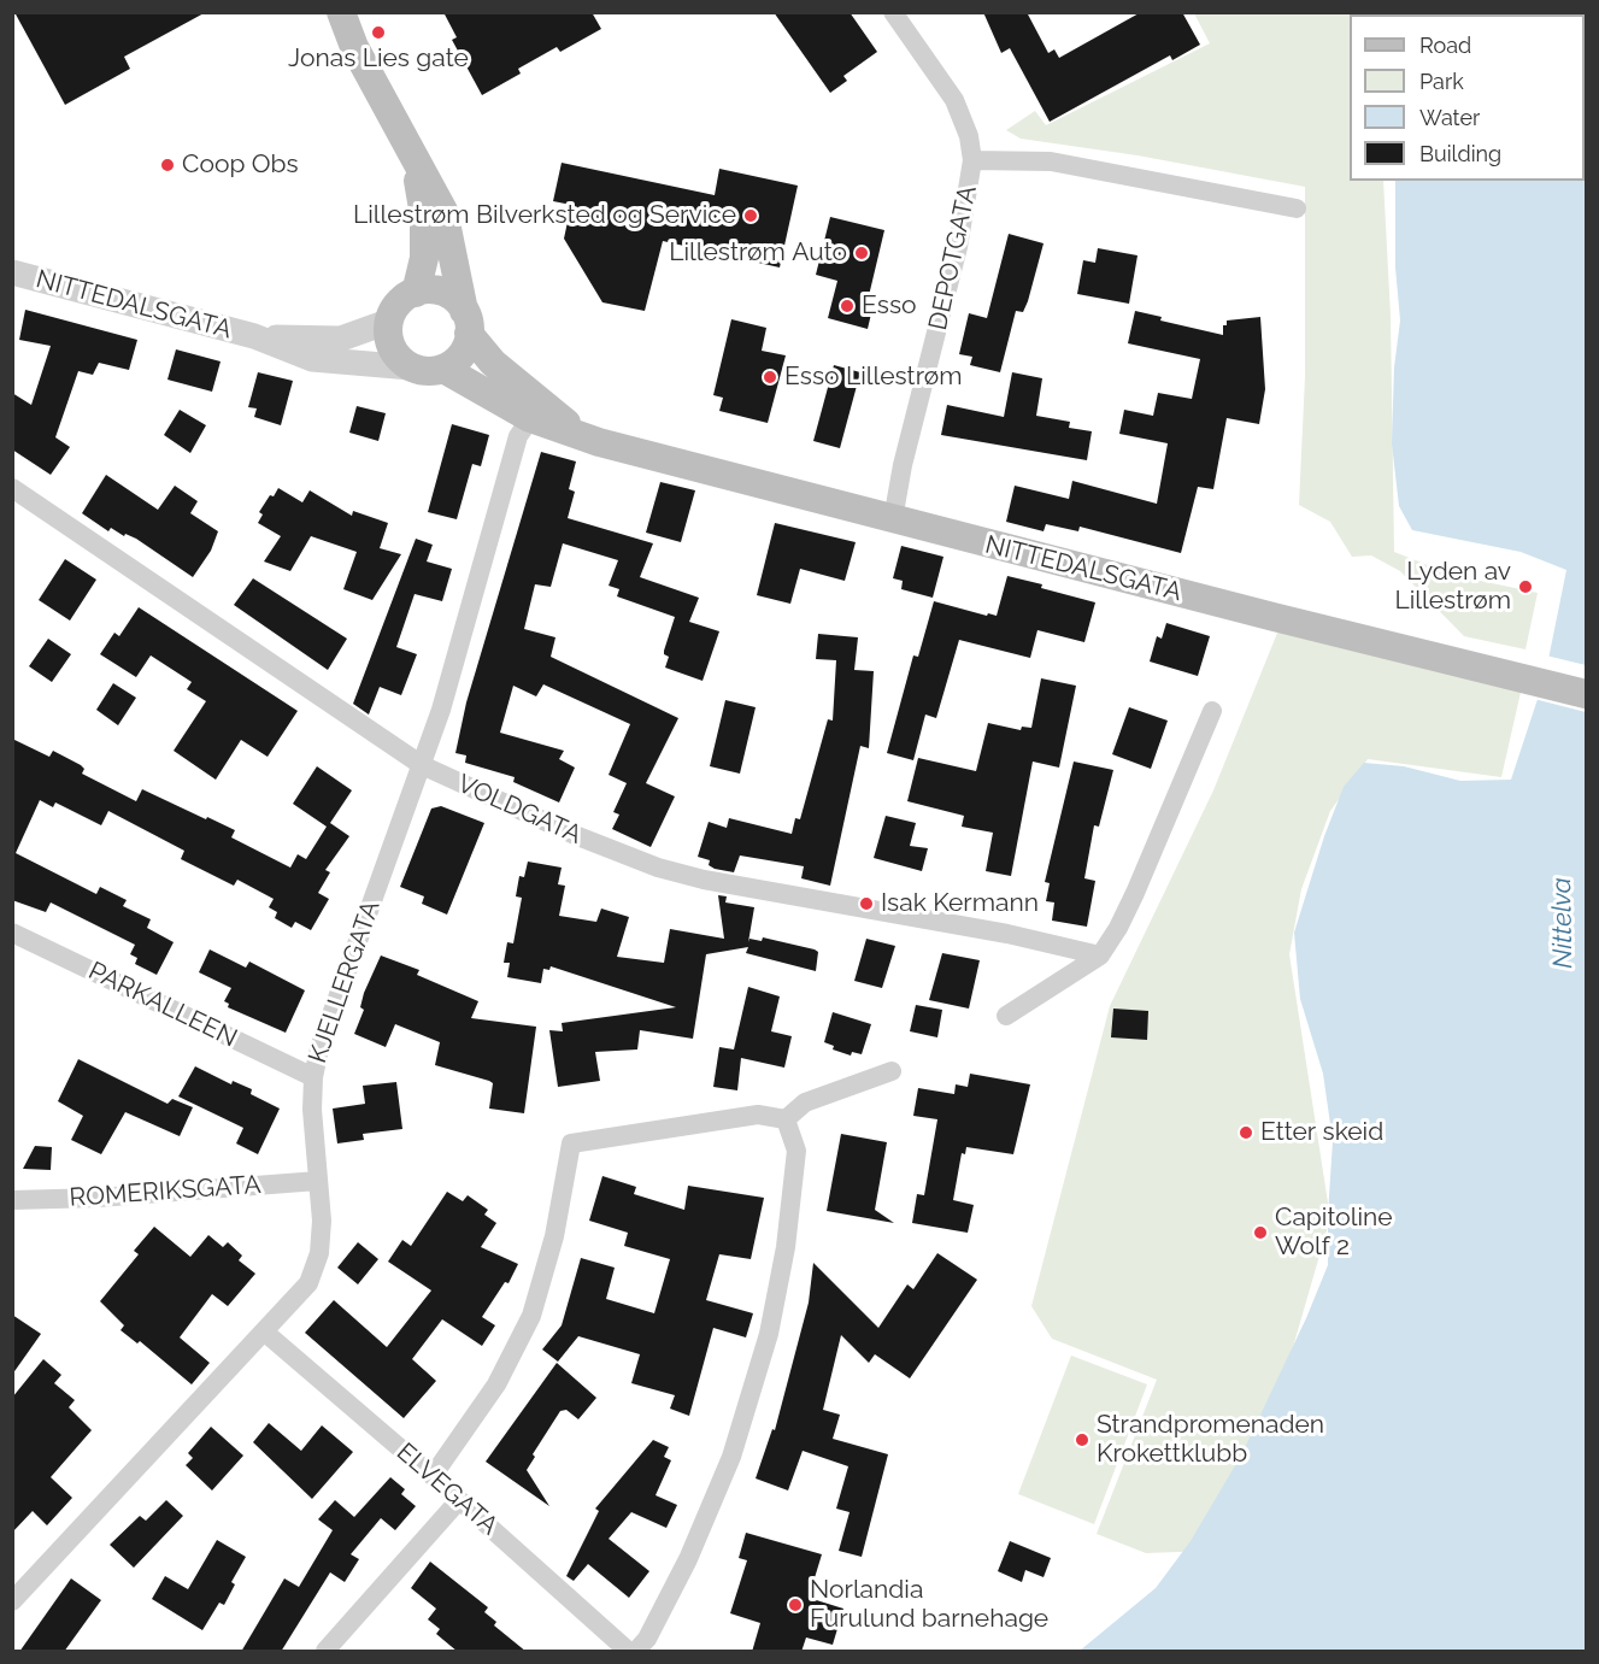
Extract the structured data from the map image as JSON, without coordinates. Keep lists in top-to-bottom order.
{
  "streets": {
    "main road": ["NITTEDALSGATA"],
    "street": [
      "DEPOTGATA",
      "VOLDGATA",
      "KJELLERGATA",
      "PARKALLEEN",
      "ROMERIKSGATA",
      "ELVEGATA"
    ]
  },
  "crossings": [
    ["DEPOTGATA", "NITTEDALSGATA"],
    ["NITTEDALSGATA", "KJELLERGATA"],
    ["VOLDGATA", "KJELLERGATA"],
    ["KJELLERGATA", "PARKALLEEN"],
    ["KJELLERGATA", "ROMERIKSGATA"],
    ["KJELLERGATA", "ELVEGATA"]
  ],
  "water": ["Nittelva"],
  "places": [
    "Jonas Lies gate",
    "Coop Obs",
    "Lillestrøm Bilverksted og Service",
    "Lillestrøm Auto",
    "Esso",
    "Esso Lillestrøm",
    "Lyden av Lillestrøm",
    "Isak Kermann",
    "Etter skeid",
    "Capitoline Wolf 2",
    "Strandpromenaden Krokettklubb",
    "Norlandia Furulund barnehage"
  ],
  "legend": [
    "Road",
    "Park",
    "Water",
    "Building"
  ]
}
